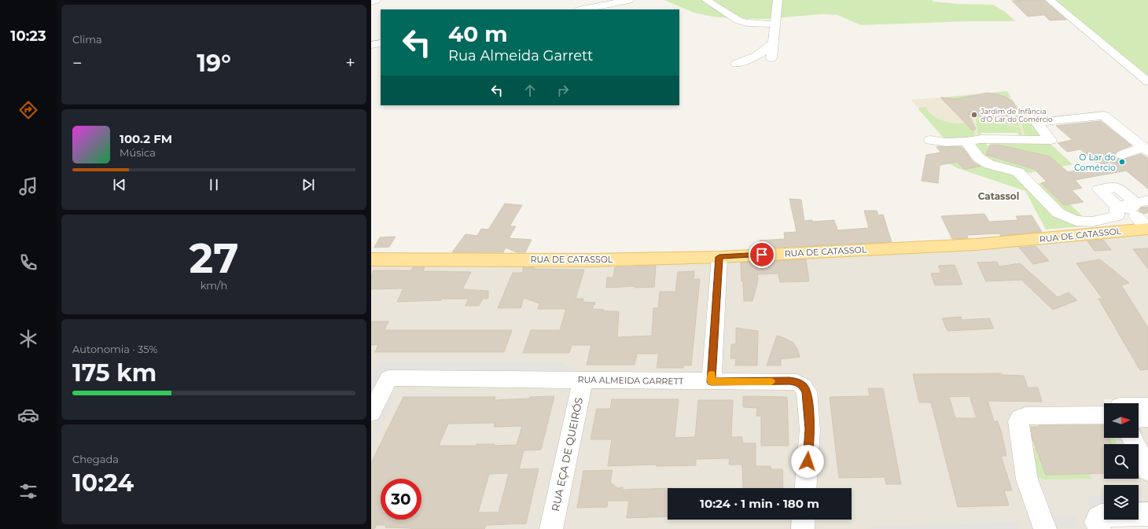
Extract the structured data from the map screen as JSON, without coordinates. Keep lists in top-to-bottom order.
{
  "streets": {
    "main road": ["RUA DE CATASSOL"],
    "street": ["RUA ALMEIDA GARRETT", "RUA EÇA DE QUEIRÓS"]
  },
  "crossings": [
    ["RUA ALMEIDA GARRETT", "RUA EÇA DE QUEIRÓS"]
  ],
  "districts": ["Catassol"],
  "places": ["Jardim de Infância d'O Lar do Comércio", "O Lar do Comércio"],
  "north": "right",
  "page": {
    "tabs": "10:23",
    "tile": [
      "Clima",
      ["27", "km/h"],
      ["Autonomia · 35%", "175 km"],
      ["Chegada", "10:24"]
    ],
    "turn": ["40 m", "Rua Almeida Garrett"],
    "heat": ["−", "19°", "+"],
    "song": ["100.2 FM", "Música"],
    "limit": "30",
    "trip": "10:24 · 1 min · 180 m"
  }
}
